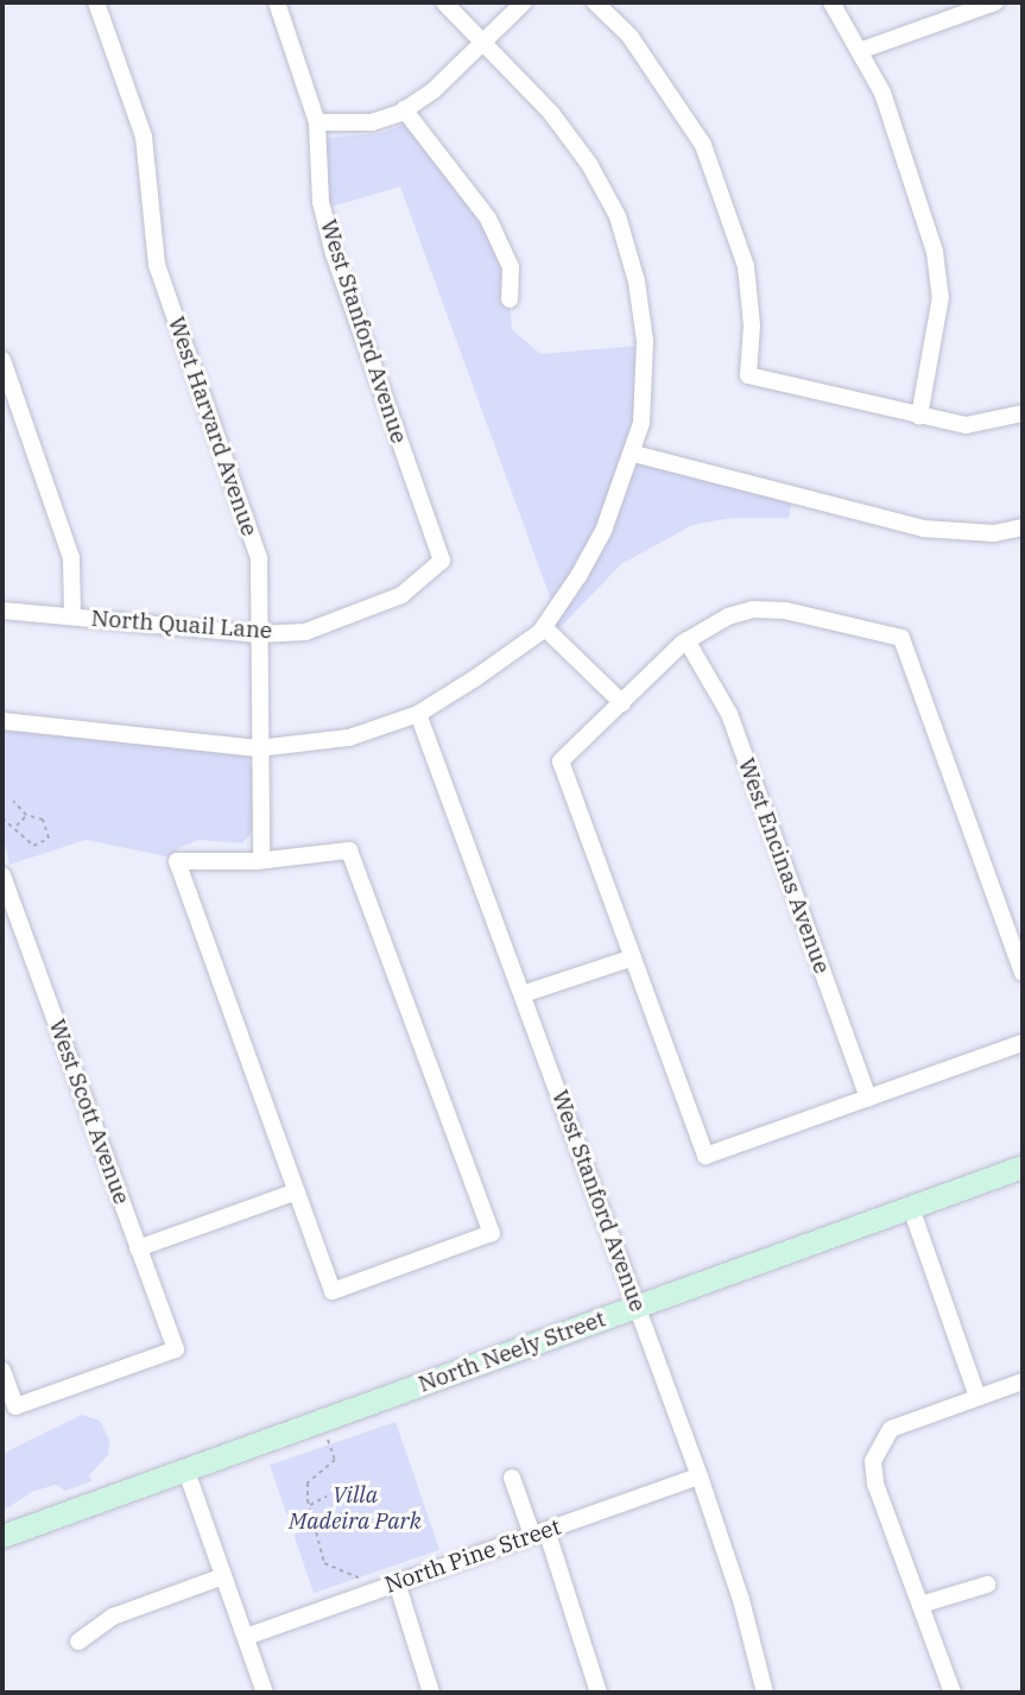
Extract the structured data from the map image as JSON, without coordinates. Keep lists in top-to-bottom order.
{
  "streets": {
    "street": [
      "West Stanford Avenue",
      "West Harvard Avenue",
      "North Quail Lane",
      "West Encinas Avenue",
      "West Scott Avenue",
      "North Neely Street",
      "North Pine Street"
    ]
  },
  "crossings": [
    ["West Stanford Avenue", "North Quail Lane"],
    ["West Stanford Avenue", "North Neely Street"],
    ["West Stanford Avenue", "North Pine Street"],
    ["West Harvard Avenue", "North Quail Lane"]
  ],
  "parks": ["Villa Madeira Park"]
}
